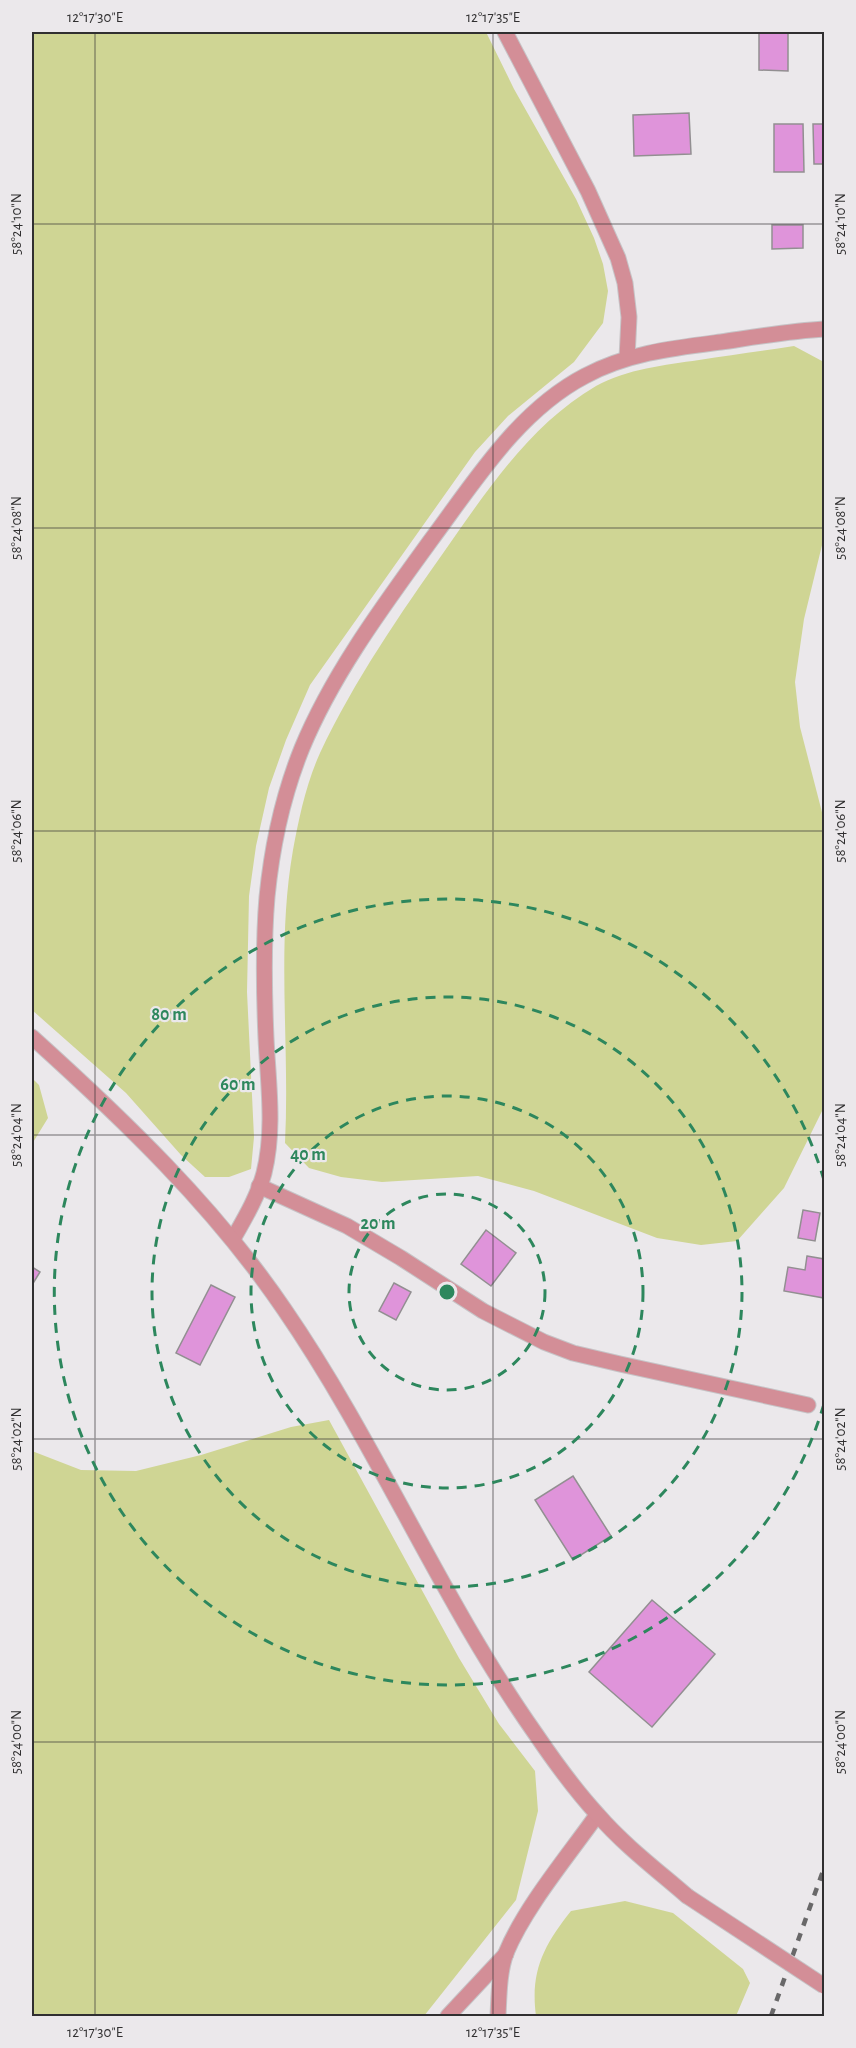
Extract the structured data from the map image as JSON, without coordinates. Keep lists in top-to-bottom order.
{
  "coordinates": [
    "12°17'30\"E",
    "12°17'35\"E",
    "58°24'10\"N",
    "58°24'08\"N",
    "58°24'06\"N",
    "58°24'04\"N",
    "58°24'02\"N",
    "58°24'00\"N"
  ],
  "rings": [
    "80 m",
    "60 m",
    "40 m",
    "20 m"
  ]
}
